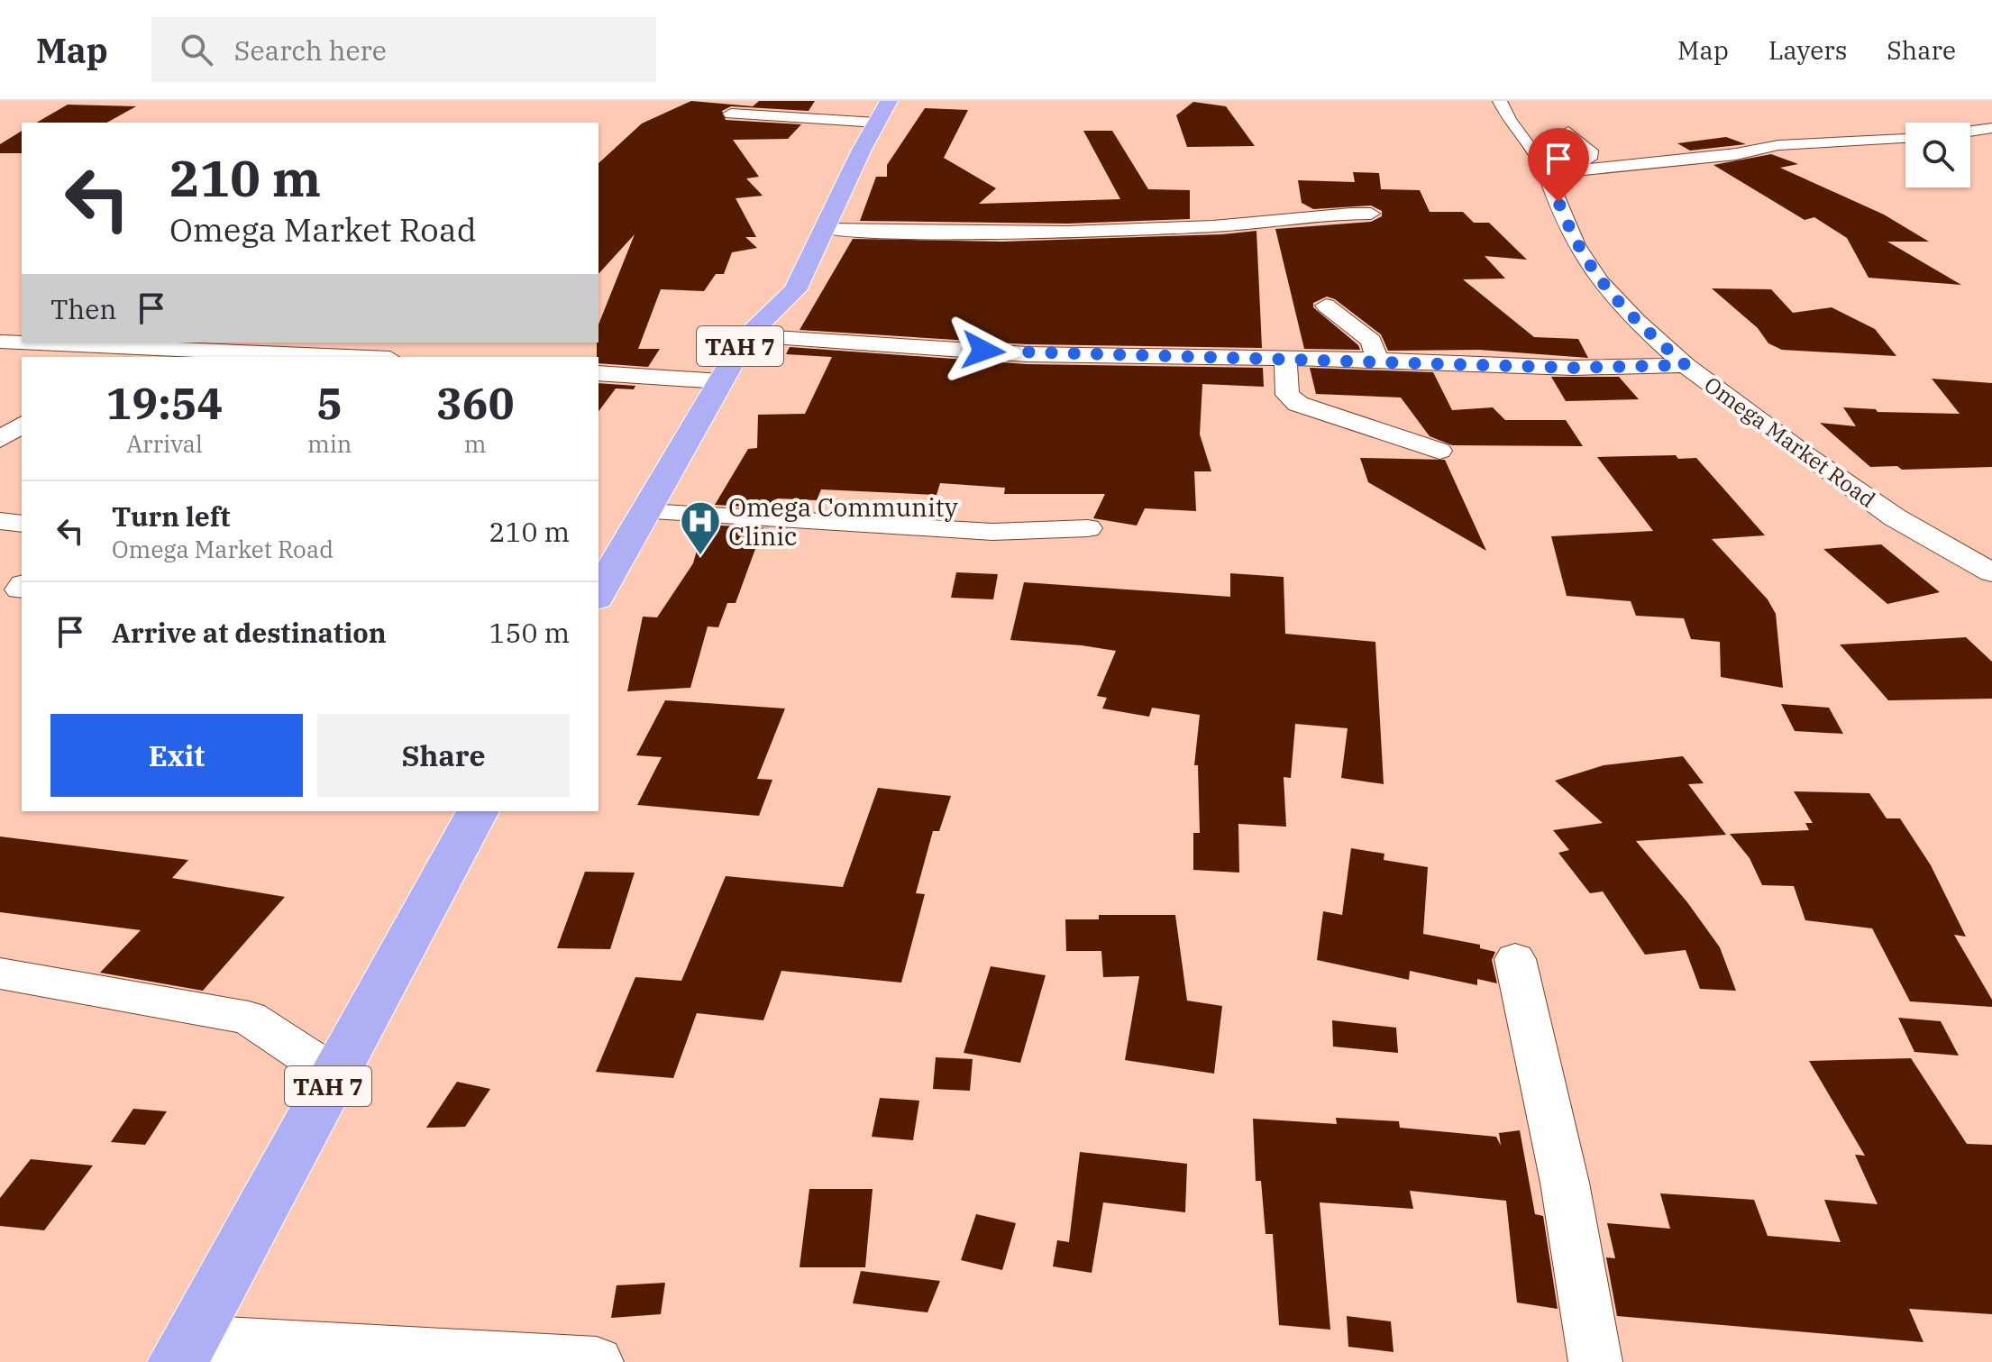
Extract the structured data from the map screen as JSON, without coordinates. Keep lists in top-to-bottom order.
{
  "streets": {
    "highway": ["TAH 7"],
    "street": ["Omega Market Road"]
  },
  "places": {
    "hospital": ["Omega Community Clinic"]
  },
  "page": {
    "header": "Map",
    "search": "Search here",
    "nav": ["Map", "Layers", "Share"],
    "turn": ["210 m", "Omega Market Road"],
    "then": "Then",
    "eta": [
      "19:54",
      "Arrival",
      "5",
      "min",
      "360",
      "m"
    ],
    "list": [
      {
        "name": "Turn left",
        "note": "Omega Market Road",
        "value": "210 m"
      },
      {
        "name": "Arrive at destination",
        "value": "150 m"
      }
    ],
    "buttons": ["Exit", "Share"]
  }
}
